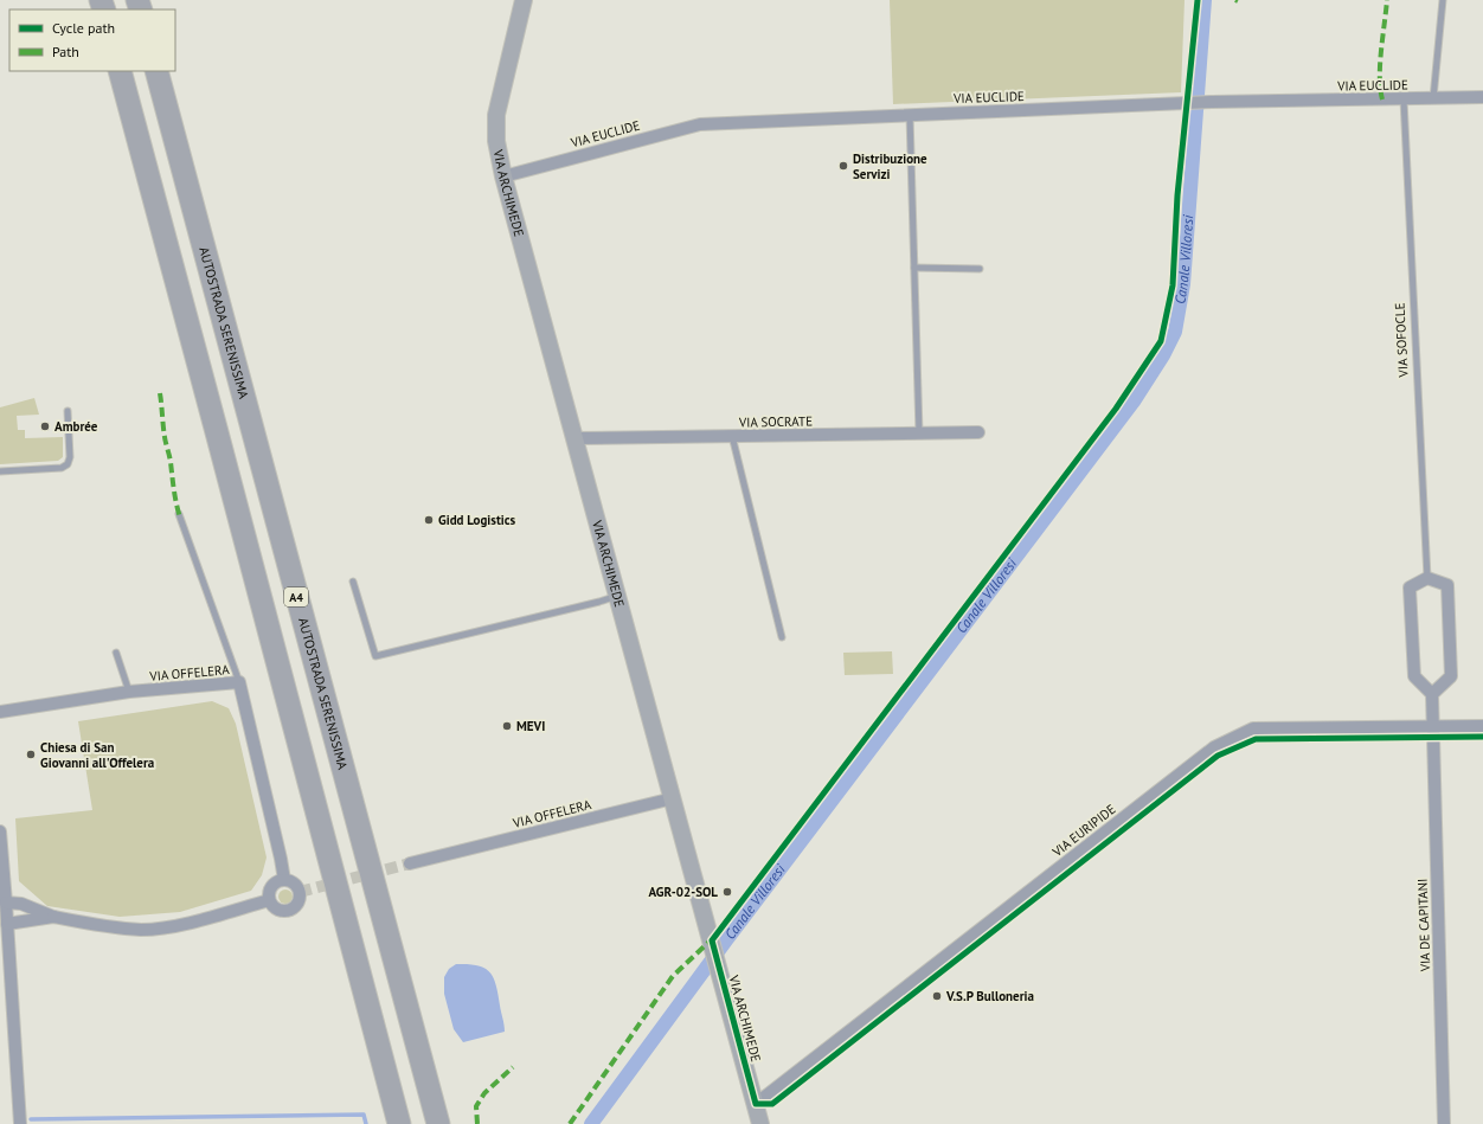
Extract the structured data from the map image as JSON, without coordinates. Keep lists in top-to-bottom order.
{
  "streets": {
    "highway": ["AUTOSTRADA SERENISSIMA", "A4"],
    "street": [
      "VIA EUCLIDE",
      "VIA ARCHIMEDE",
      "VIA SOCRATE",
      "VIA OFFELERA",
      "VIA EURIPIDE",
      "VIA DE CAPITANI"
    ],
    "lane": ["VIA SOFOCLE"]
  },
  "crossings": [
    ["VIA EUCLIDE", "VIA ARCHIMEDE"],
    ["VIA EUCLIDE", "VIA SOFOCLE"],
    ["VIA ARCHIMEDE", "VIA SOCRATE"],
    ["VIA ARCHIMEDE", "VIA OFFELERA"],
    ["VIA ARCHIMEDE", "VIA EURIPIDE"],
    ["VIA EURIPIDE", "VIA DE CAPITANI"]
  ],
  "water": ["Canale Villoresi"],
  "places": [
    "Distribuzione Servizi",
    "Ambrée",
    "Gidd Logistics",
    "MEVI",
    "Chiesa di San Giovanni all'Offelera",
    "AGR-02-SOL",
    "V.S.P Bulloneria"
  ],
  "legend": ["Cycle path", "Path"]
}
